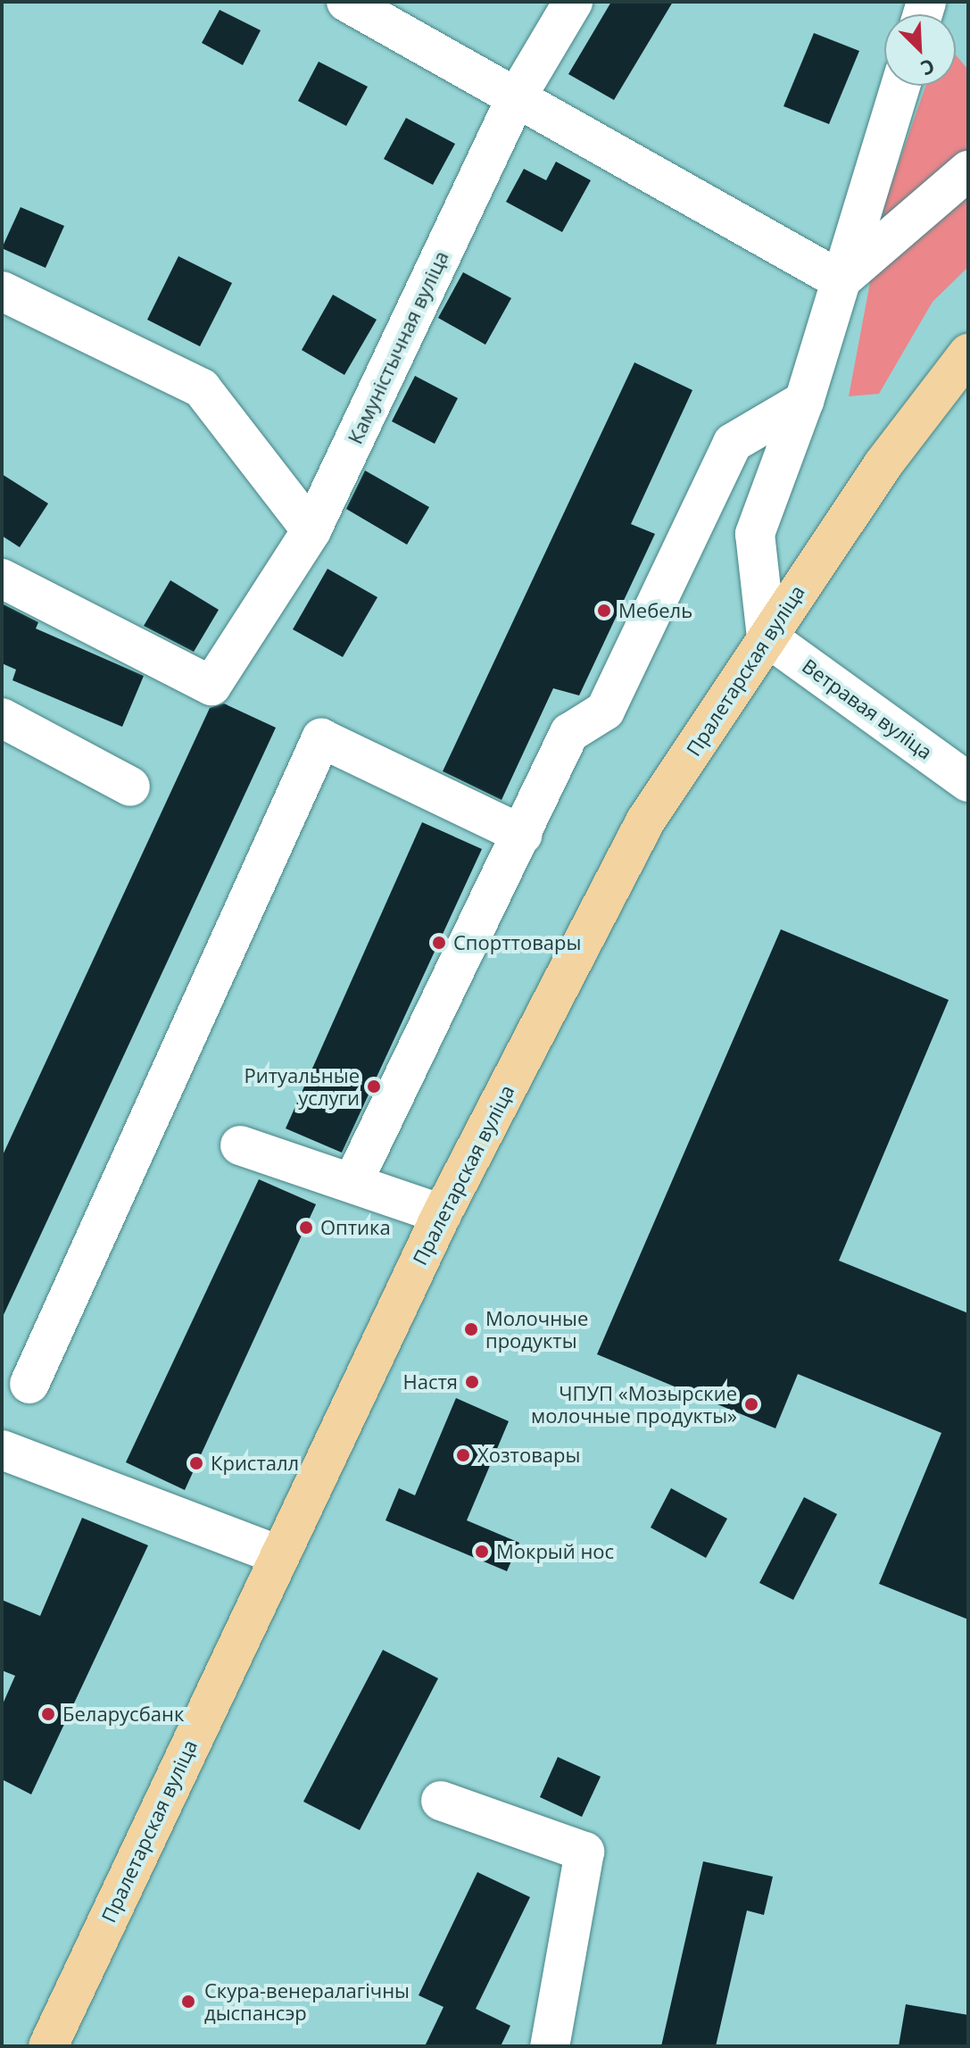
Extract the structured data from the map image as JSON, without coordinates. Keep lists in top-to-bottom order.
{
  "streets": {
    "main road": ["Пралетарская вуліца"],
    "street": ["Камуністычная вуліца", "Ветравая вуліца"]
  },
  "crossings": [
    ["Пралетарская вуліца", "Ветравая вуліца"]
  ],
  "places": [
    "Мебель",
    "Спорттовары",
    "Ритуальные услуги",
    "Оптика",
    "Молочные продукты",
    "Настя",
    "ЧПУП «Мозырские молочные продукты»",
    "Хозтовары",
    "Кристалл",
    "Мокрый нос",
    "Беларусбанк",
    "Скура-венералагічны дыспансэр"
  ],
  "north": "bottom right"
}
